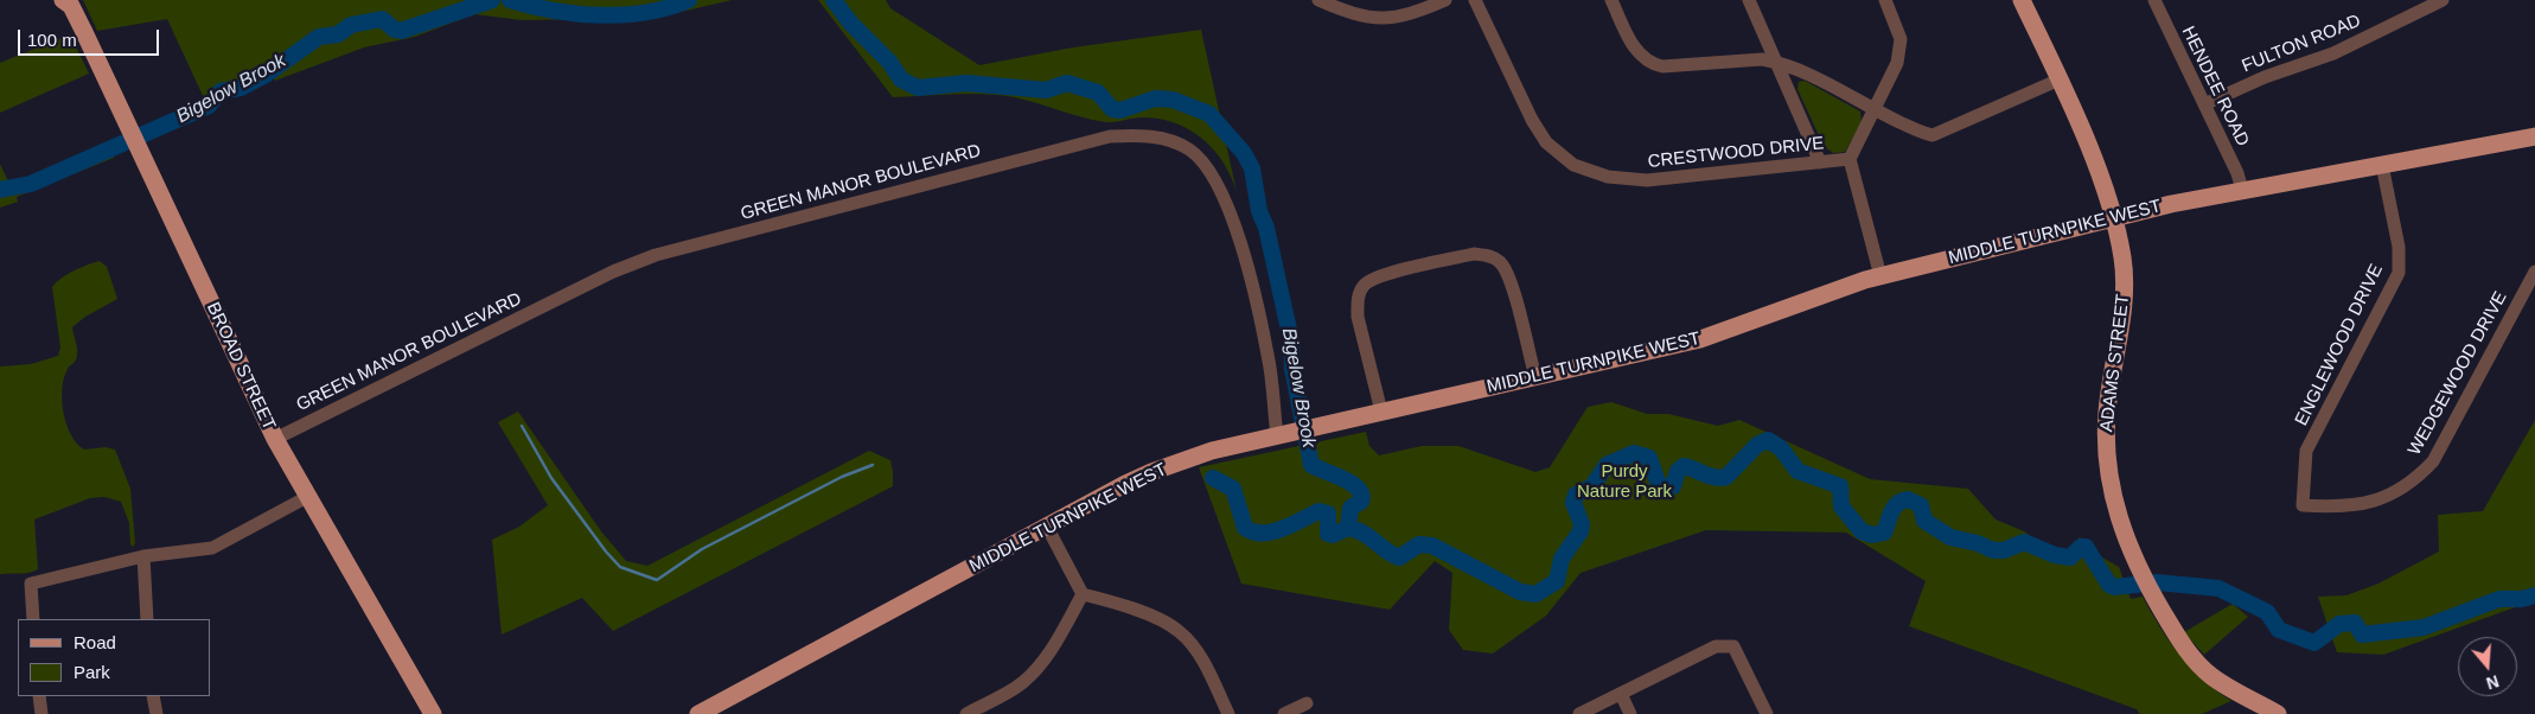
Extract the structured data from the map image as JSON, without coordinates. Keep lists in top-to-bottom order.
{
  "streets": {
    "main road": ["MIDDLE TURNPIKE WEST", "ADAMS STREET", "BROAD STREET"],
    "street": [
      "FULTON ROAD",
      "HENDEE ROAD",
      "CRESTWOOD DRIVE",
      "GREEN MANOR BOULEVARD",
      "ENGLEWOOD DRIVE",
      "WEDGEWOOD DRIVE"
    ]
  },
  "crossings": [
    ["FULTON ROAD", "HENDEE ROAD"],
    ["HENDEE ROAD", "MIDDLE TURNPIKE WEST"],
    ["GREEN MANOR BOULEVARD", "MIDDLE TURNPIKE WEST"],
    ["GREEN MANOR BOULEVARD", "BROAD STREET"],
    ["MIDDLE TURNPIKE WEST", "ENGLEWOOD DRIVE"],
    ["MIDDLE TURNPIKE WEST", "ADAMS STREET"],
    ["ENGLEWOOD DRIVE", "WEDGEWOOD DRIVE"]
  ],
  "water": ["Bigelow Brook"],
  "parks": ["Purdy Nature Park"],
  "legend": ["Road", "Park"],
  "scale_bar": "100 m",
  "north": "bottom"
}
